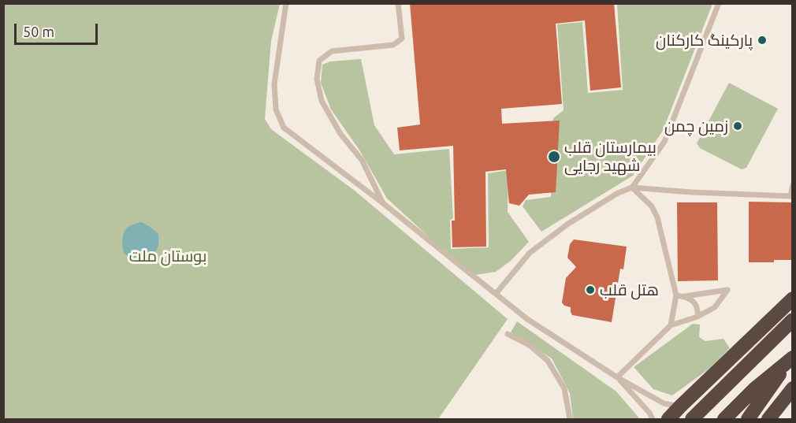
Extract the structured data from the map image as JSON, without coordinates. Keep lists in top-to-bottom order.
{
  "parks": ["بوستان ملت"],
  "places": [
    "پارکینگ کارکنان",
    "زمین چمن",
    "بیمارستان قلب شهید رجایی",
    "هتل قلب"
  ],
  "scale_bar": "50 m"
}
